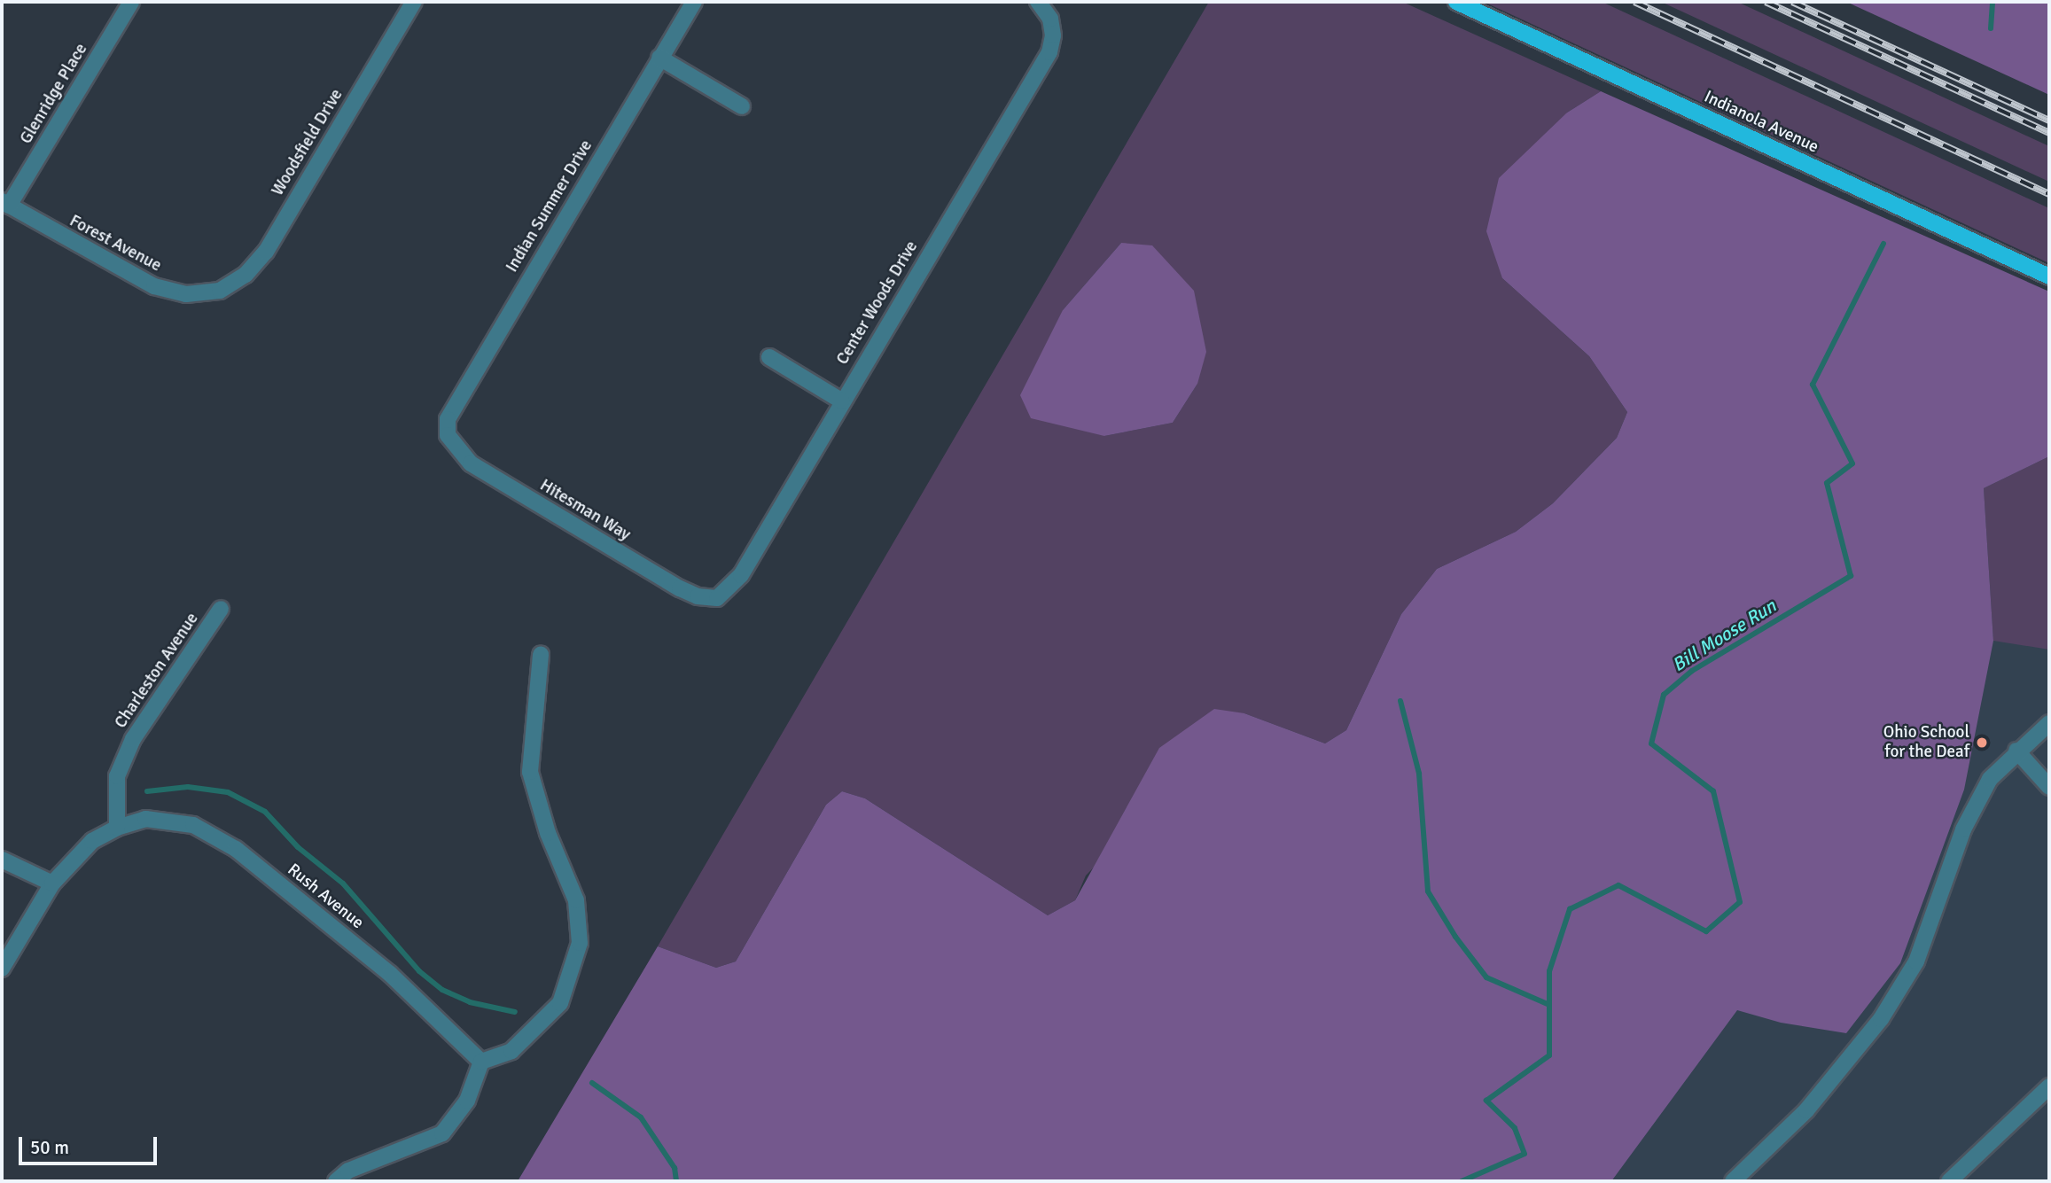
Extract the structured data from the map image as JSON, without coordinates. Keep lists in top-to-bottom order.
{
  "streets": {
    "main road": ["Indianola Avenue"],
    "street": [
      "Glenridge Place",
      "Woodsfield Drive",
      "Indian Summer Drive",
      "Forest Avenue",
      "Center Woods Drive",
      "Hitesman Way",
      "Charleston Avenue",
      "Rush Avenue"
    ]
  },
  "crossings": [
    ["Glenridge Place", "Forest Avenue"],
    ["Woodsfield Drive", "Forest Avenue"],
    ["Indian Summer Drive", "Hitesman Way"],
    ["Center Woods Drive", "Hitesman Way"],
    ["Charleston Avenue", "Rush Avenue"]
  ],
  "water": ["Bill Moose Run"],
  "places": ["Ohio School for the Deaf"],
  "scale_bar": "50 m"
}
